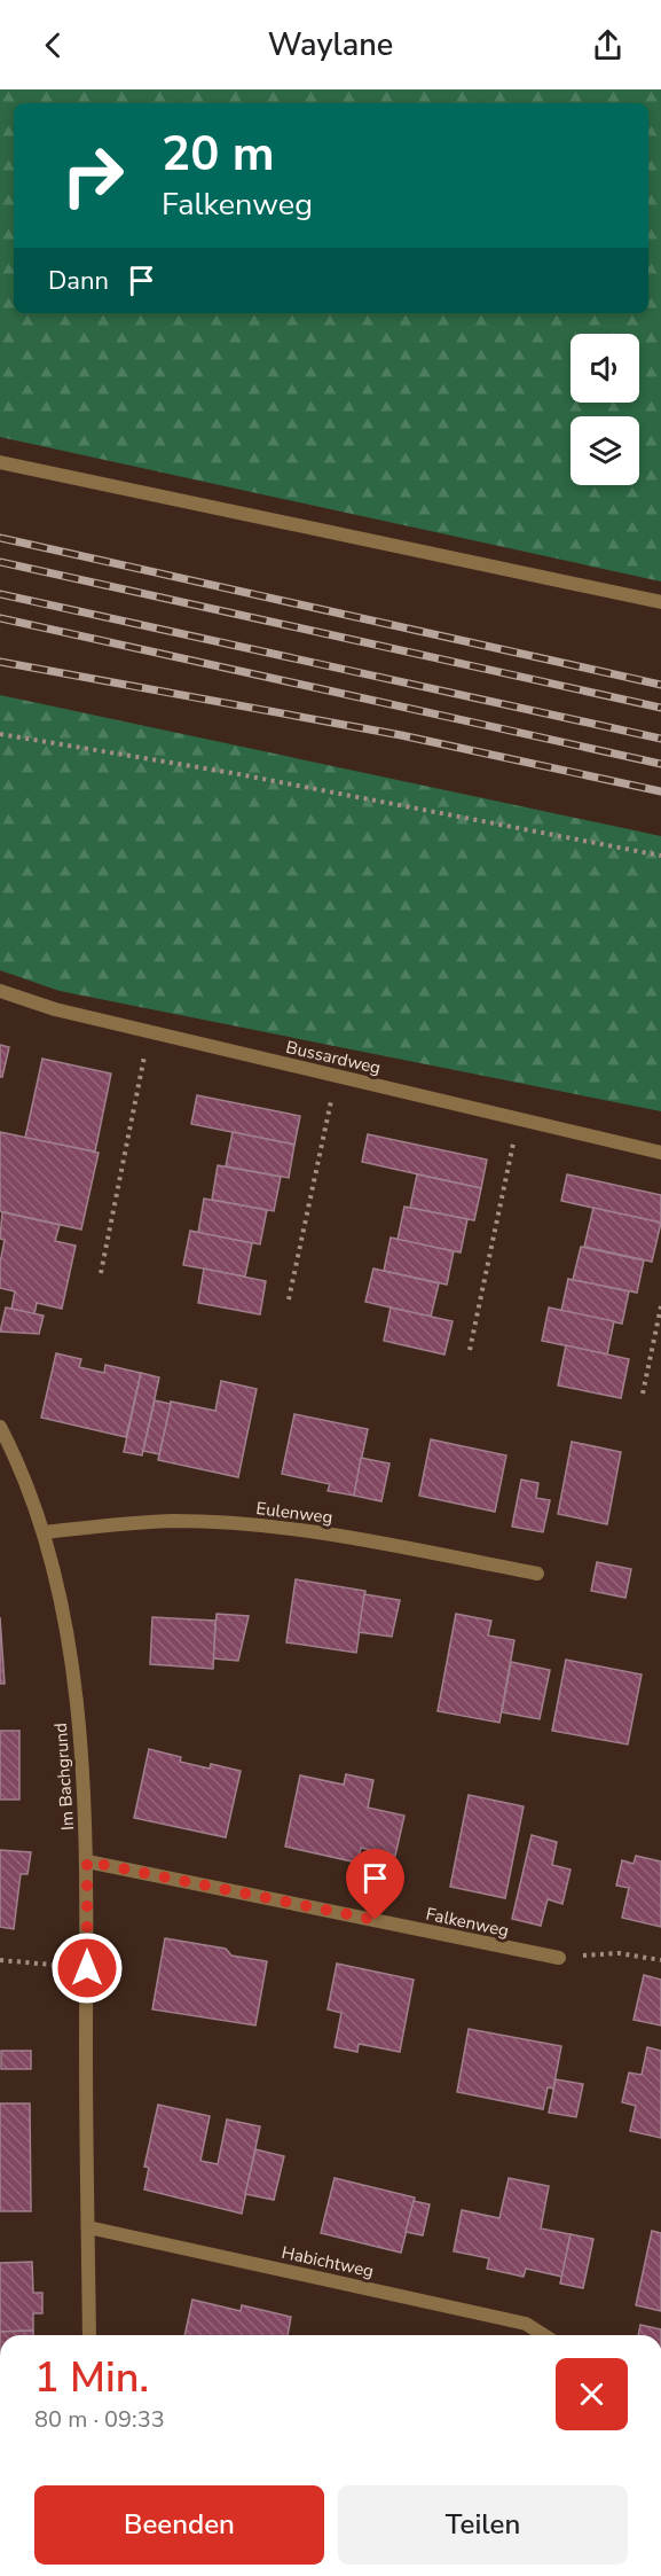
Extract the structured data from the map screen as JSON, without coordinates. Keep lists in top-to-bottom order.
{
  "streets": {
    "street": [
      "Bussardweg",
      "Eulenweg",
      "Im Bachgrund",
      "Falkenweg",
      "Habichtweg"
    ]
  },
  "crossings": [
    ["Eulenweg", "Im Bachgrund"],
    ["Im Bachgrund", "Falkenweg"],
    ["Im Bachgrund", "Habichtweg"]
  ],
  "page": {
    "header": "Waylane",
    "turn": ["20 m", "Falkenweg"],
    "then": "Dann",
    "heading": ["1 Min.", "80 m · 09:33"],
    "buttons": ["Beenden", "Teilen"]
  }
}
